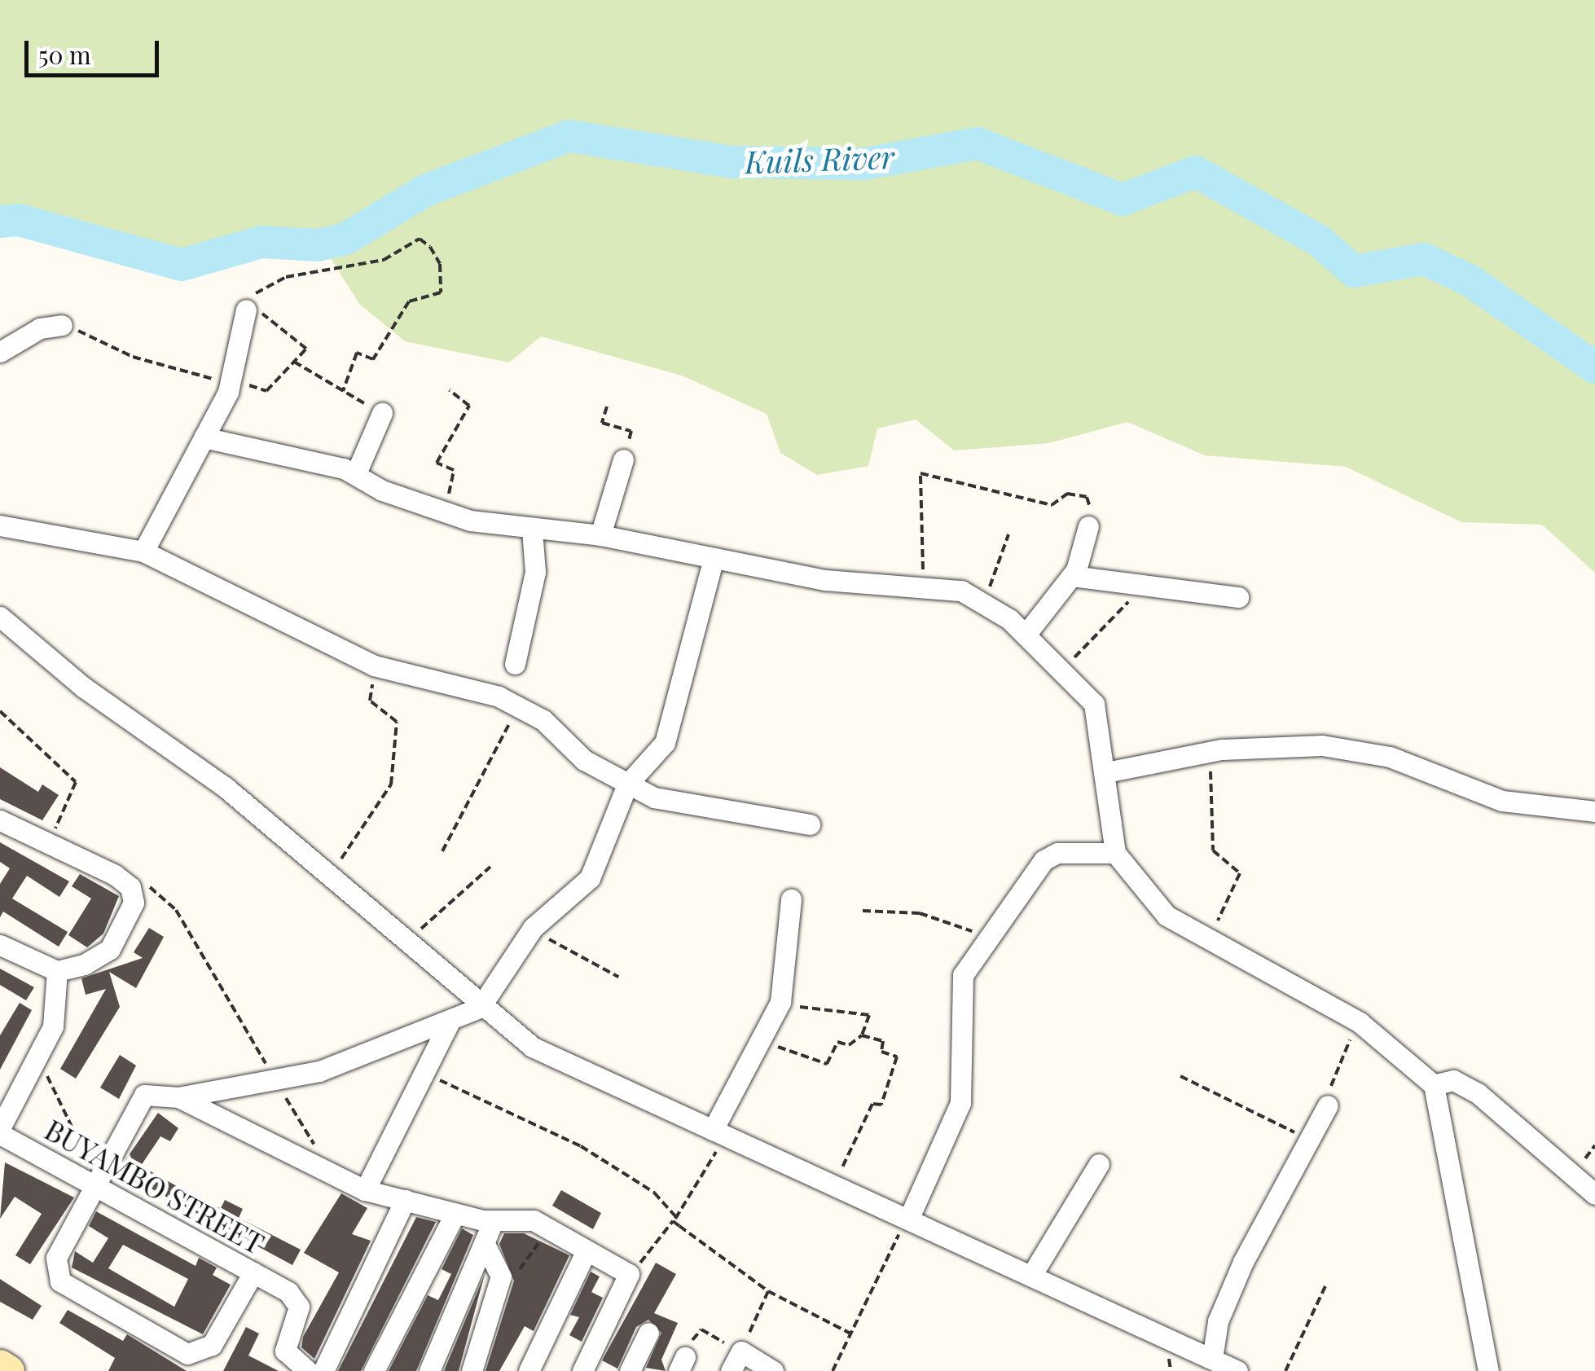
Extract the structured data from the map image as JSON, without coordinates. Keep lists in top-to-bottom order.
{
  "streets": {
    "street": ["BUYAMBO STREET"]
  },
  "water": ["Kuils River"],
  "scale_bar": "50 m"
}
